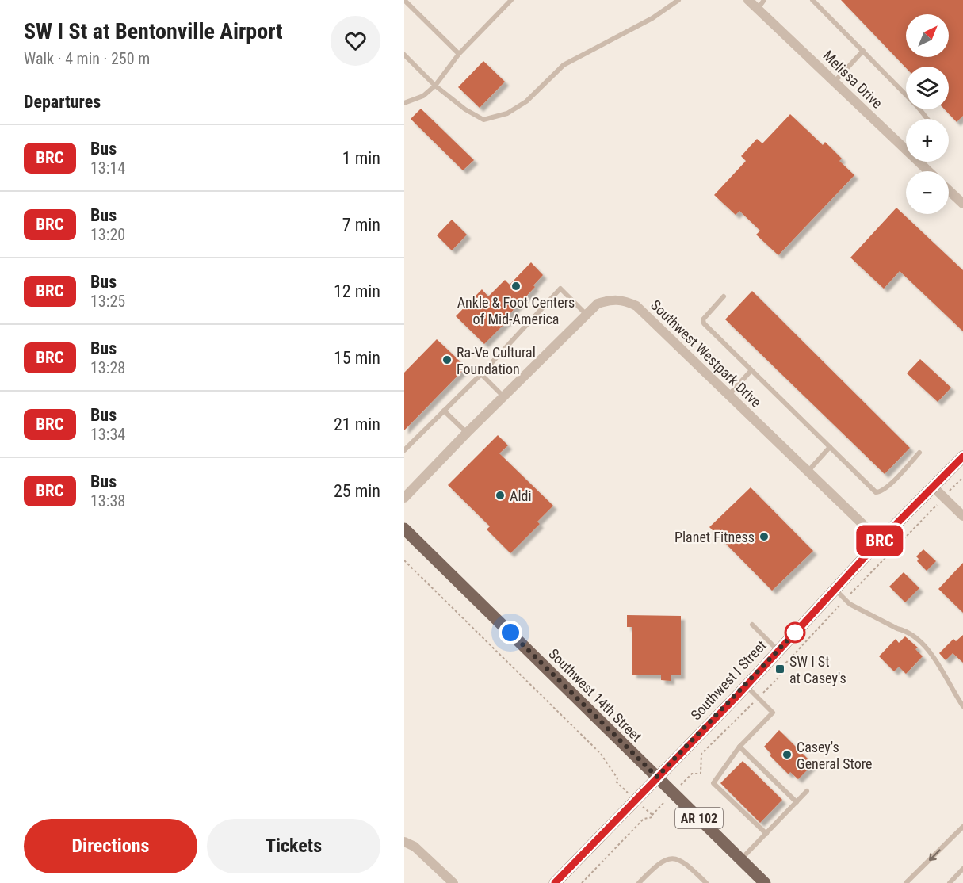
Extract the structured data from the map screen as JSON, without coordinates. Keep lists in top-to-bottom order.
{
  "streets": {
    "main road": ["Southwest I Street", "Southwest 14th Street", "AR 102"],
    "street": ["Melissa Drive", "Southwest Westpark Drive"]
  },
  "crossings": [
    ["Southwest Westpark Drive", "Southwest I Street"],
    ["Southwest I Street", "Southwest 14th Street"]
  ],
  "places": {
    "other": [
      "Ankle & Foot Centers of Mid-America",
      "Ra-Ve Cultural Foundation",
      "Aldi",
      "Planet Fitness",
      "Casey's General Store"
    ],
    "transit": ["SW I St at Casey's"]
  },
  "lines": ["bus line BRC"],
  "north": "top right",
  "page": {
    "heading": [
      ["SW I St at Bentonville Airport", "Walk · 4 min · 250 m"],
      "Departures"
    ],
    "on_map": "BRC",
    "map_buttons": ["+", "−"],
    "list": [
      {
        "mark": "BRC",
        "name": "Bus",
        "note": "13:14",
        "value": "1 min"
      },
      {
        "mark": "BRC",
        "name": "Bus",
        "note": "13:20",
        "value": "7 min"
      },
      {
        "mark": "BRC",
        "name": "Bus",
        "note": "13:25",
        "value": "12 min"
      },
      {
        "mark": "BRC",
        "name": "Bus",
        "note": "13:28",
        "value": "15 min"
      },
      {
        "mark": "BRC",
        "name": "Bus",
        "note": "13:34",
        "value": "21 min"
      },
      {
        "mark": "BRC",
        "name": "Bus",
        "note": "13:38",
        "value": "25 min"
      }
    ],
    "buttons": ["Directions", "Tickets"]
  }
}
